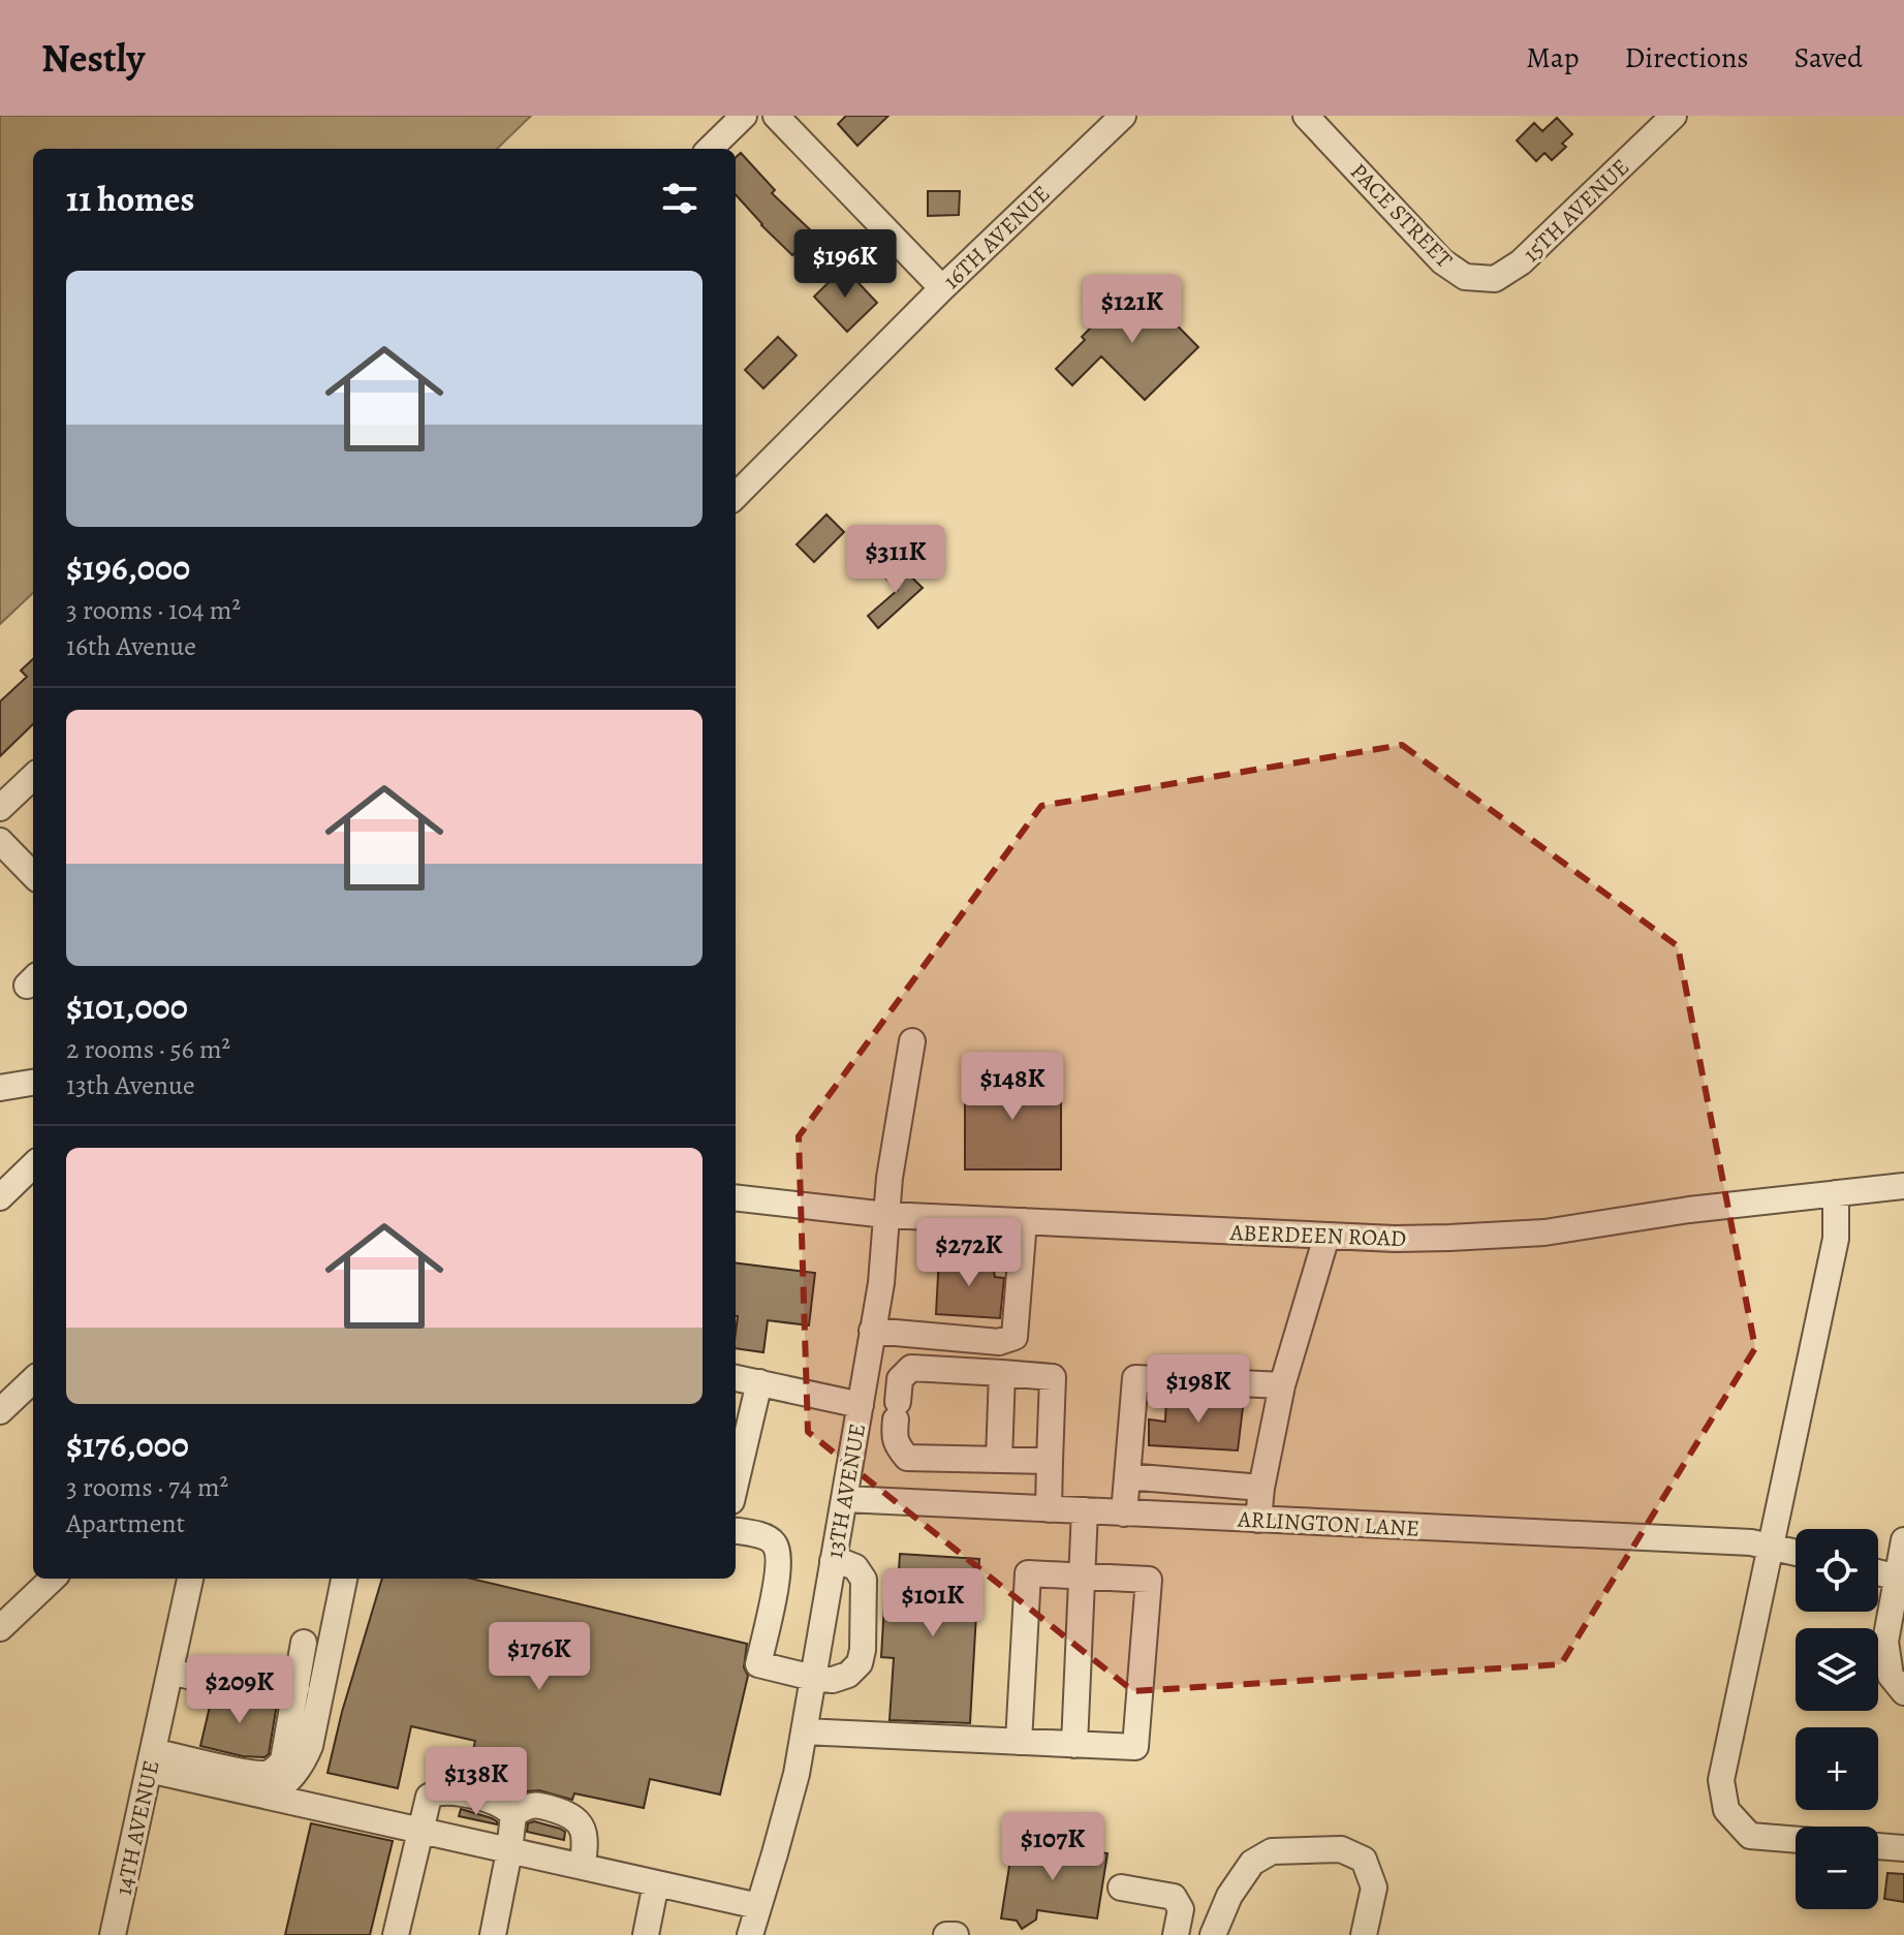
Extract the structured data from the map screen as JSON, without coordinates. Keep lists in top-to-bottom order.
{
  "streets": {
    "street": [
      "15TH AVENUE",
      "PACE STREET",
      "16TH AVENUE",
      "ABERDEEN ROAD",
      "13TH AVENUE",
      "ARLINGTON LANE",
      "14TH AVENUE"
    ]
  },
  "crossings": [
    ["15TH AVENUE", "PACE STREET"],
    ["ABERDEEN ROAD", "13TH AVENUE"],
    ["13TH AVENUE", "ARLINGTON LANE"]
  ],
  "page": {
    "header": "Nestly",
    "nav": ["Map", "Directions", "Saved"],
    "heading": "11 homes",
    "price": [
      "$196K",
      "$121K",
      "$311K",
      "$148K",
      "$272K",
      "$198K",
      "$101K",
      "$176K",
      "$209K",
      "$138K",
      "$107K"
    ],
    "list": [
      {
        "name": "$196,000",
        "note": "3 rooms · 104 m² · 16th Avenue"
      },
      {
        "name": "$101,000",
        "note": "2 rooms · 56 m² · 13th Avenue"
      },
      {
        "name": "$176,000",
        "note": "3 rooms · 74 m² · Apartment"
      }
    ],
    "map_buttons": ["+", "−"]
  }
}
